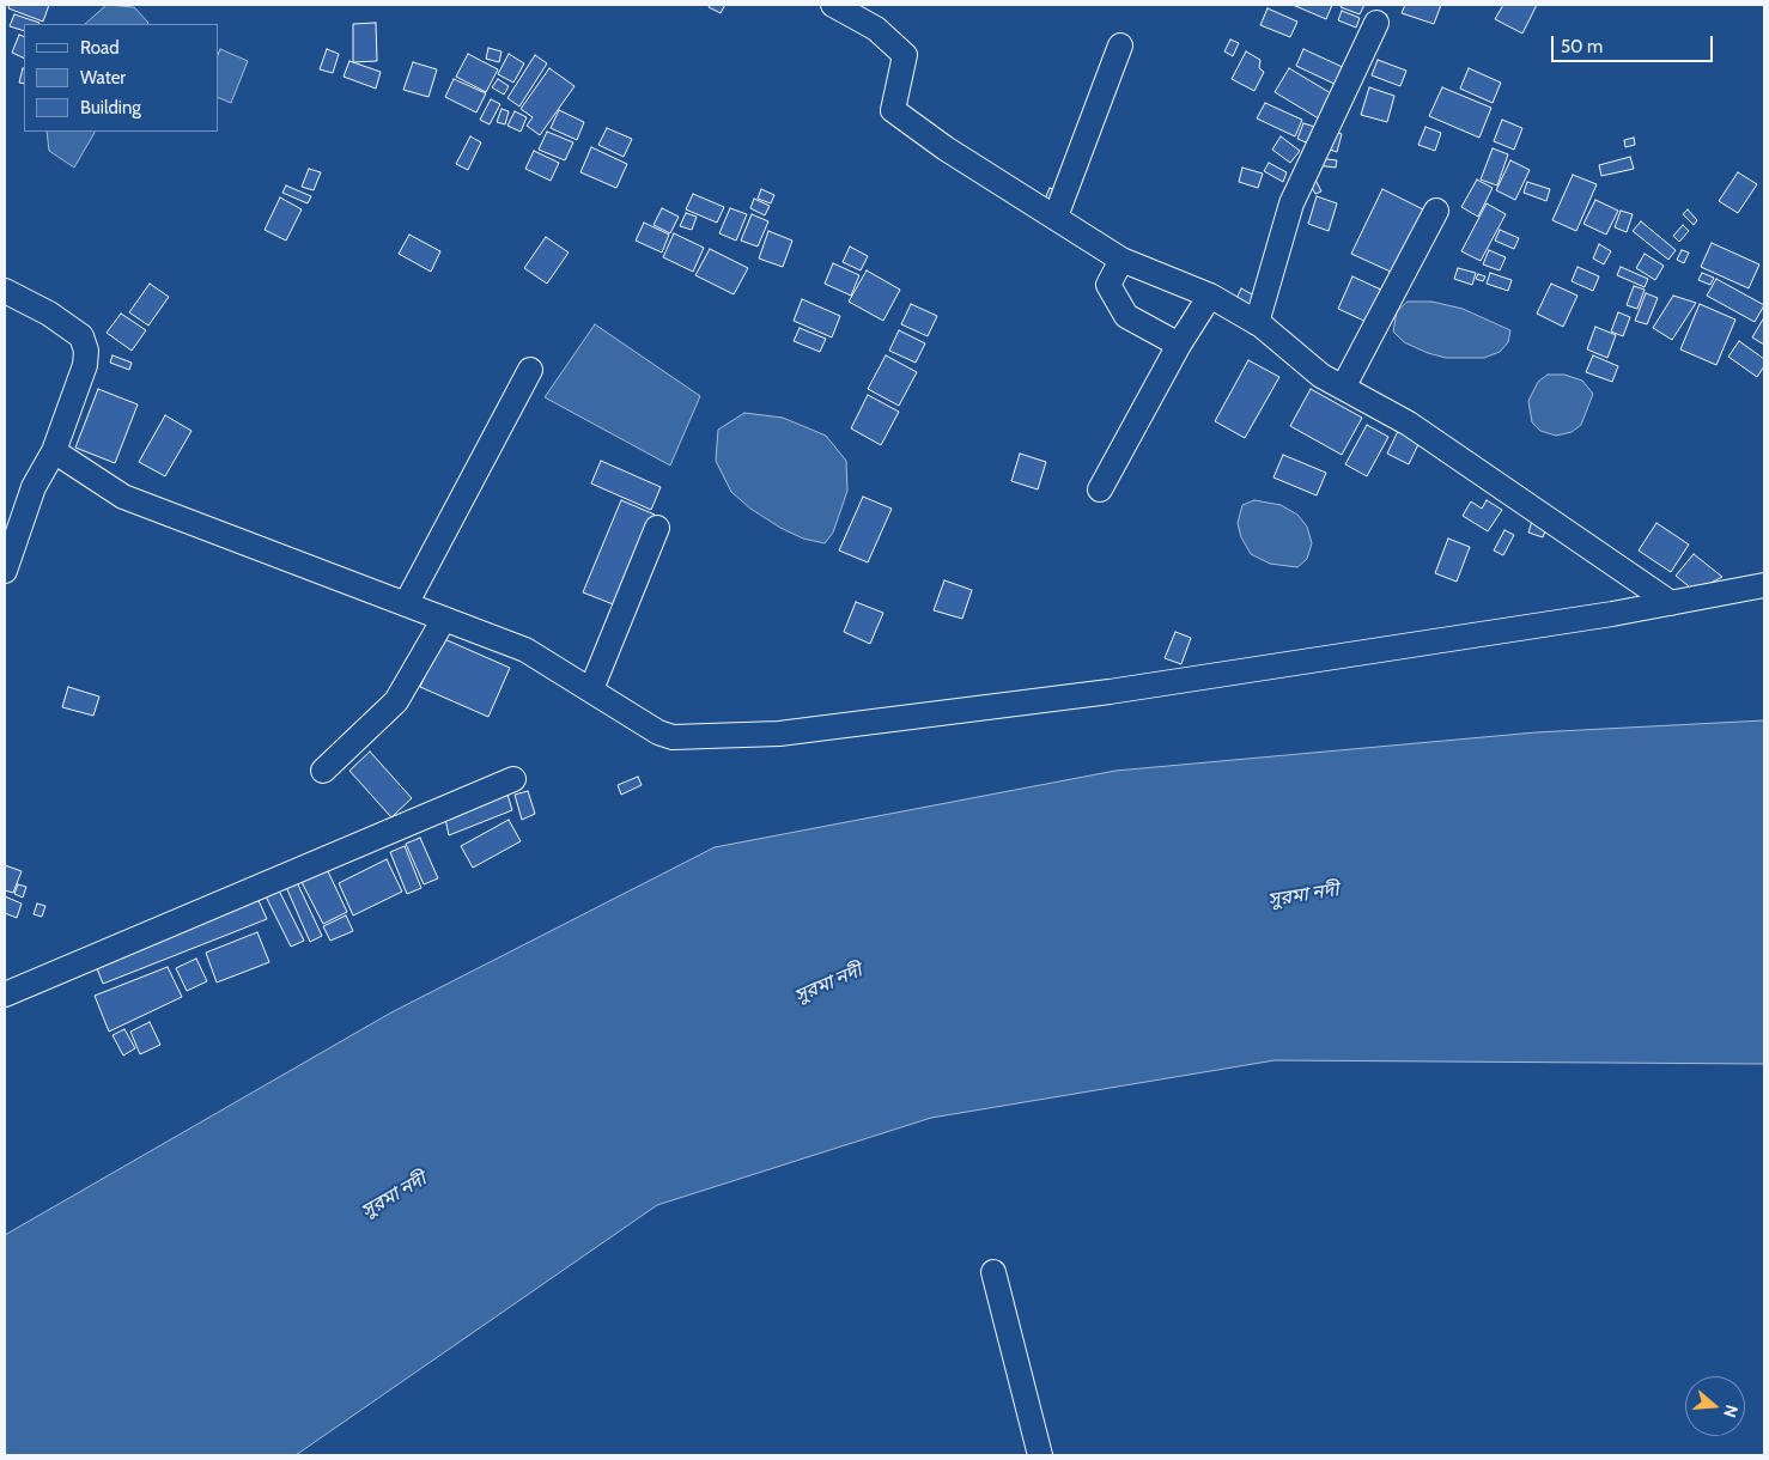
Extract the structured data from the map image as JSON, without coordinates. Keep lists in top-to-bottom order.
{
  "water": ["সুরমা নদী"],
  "legend": ["Road", "Water", "Building"],
  "scale_bar": "50 m",
  "north": "right"
}
